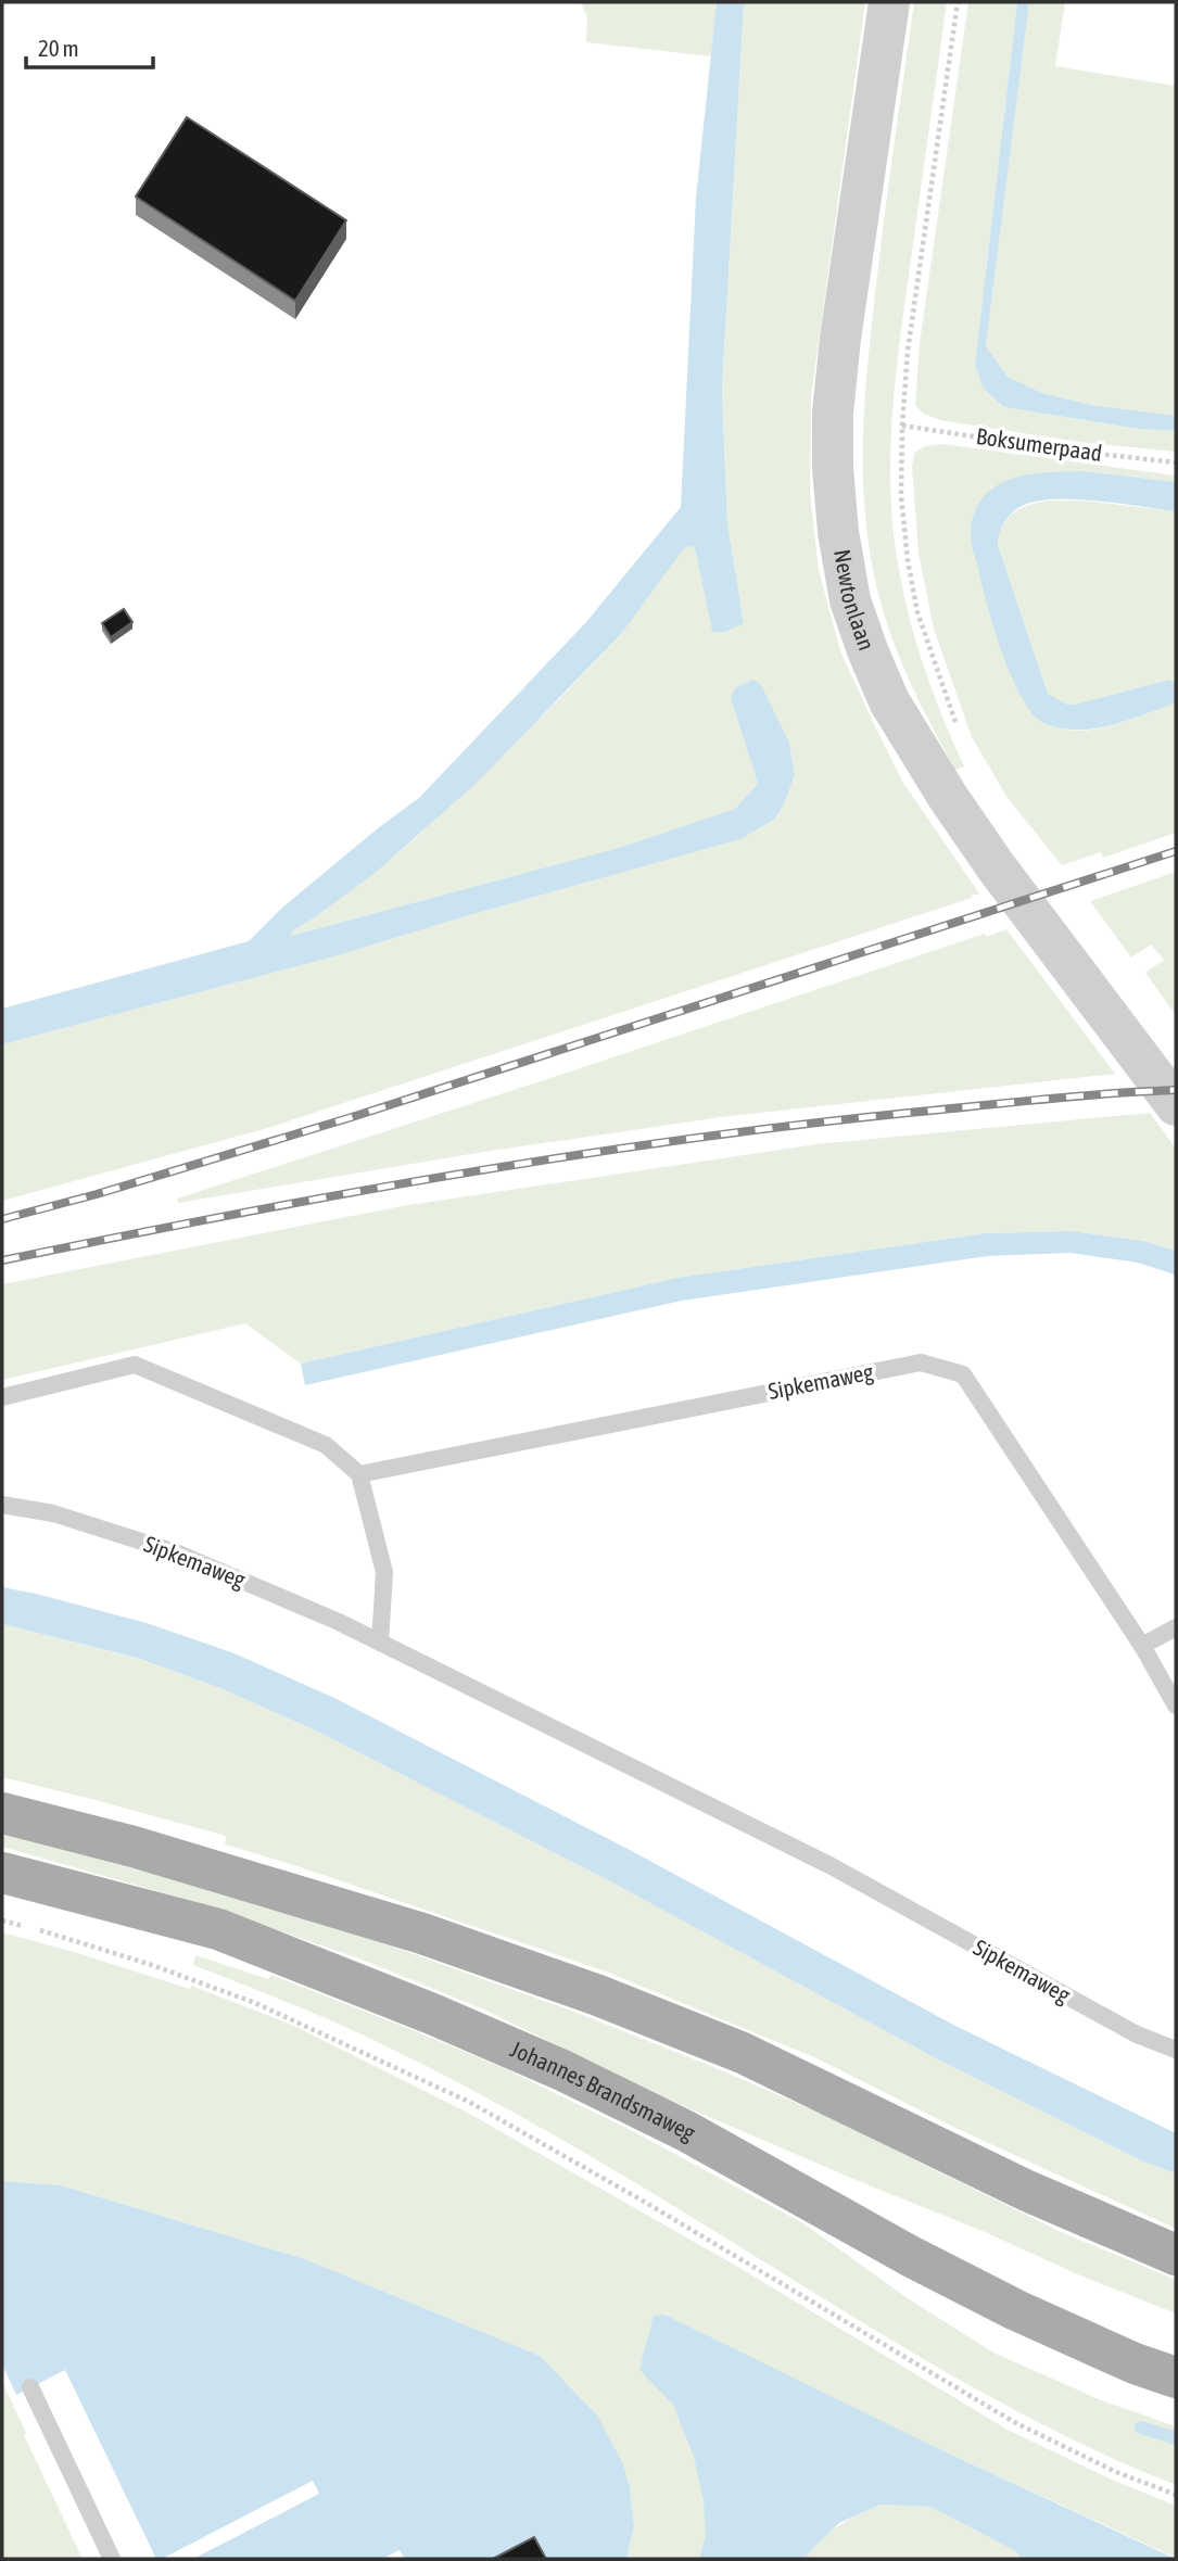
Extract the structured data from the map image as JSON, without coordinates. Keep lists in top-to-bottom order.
{
  "streets": {
    "main road": ["Johannes Brandsmaweg"],
    "street": ["Newtonlaan"],
    "lane": ["Sipkemaweg"],
    "path": ["Boksumerpaad"]
  },
  "scale_bar": "20 m"
}
